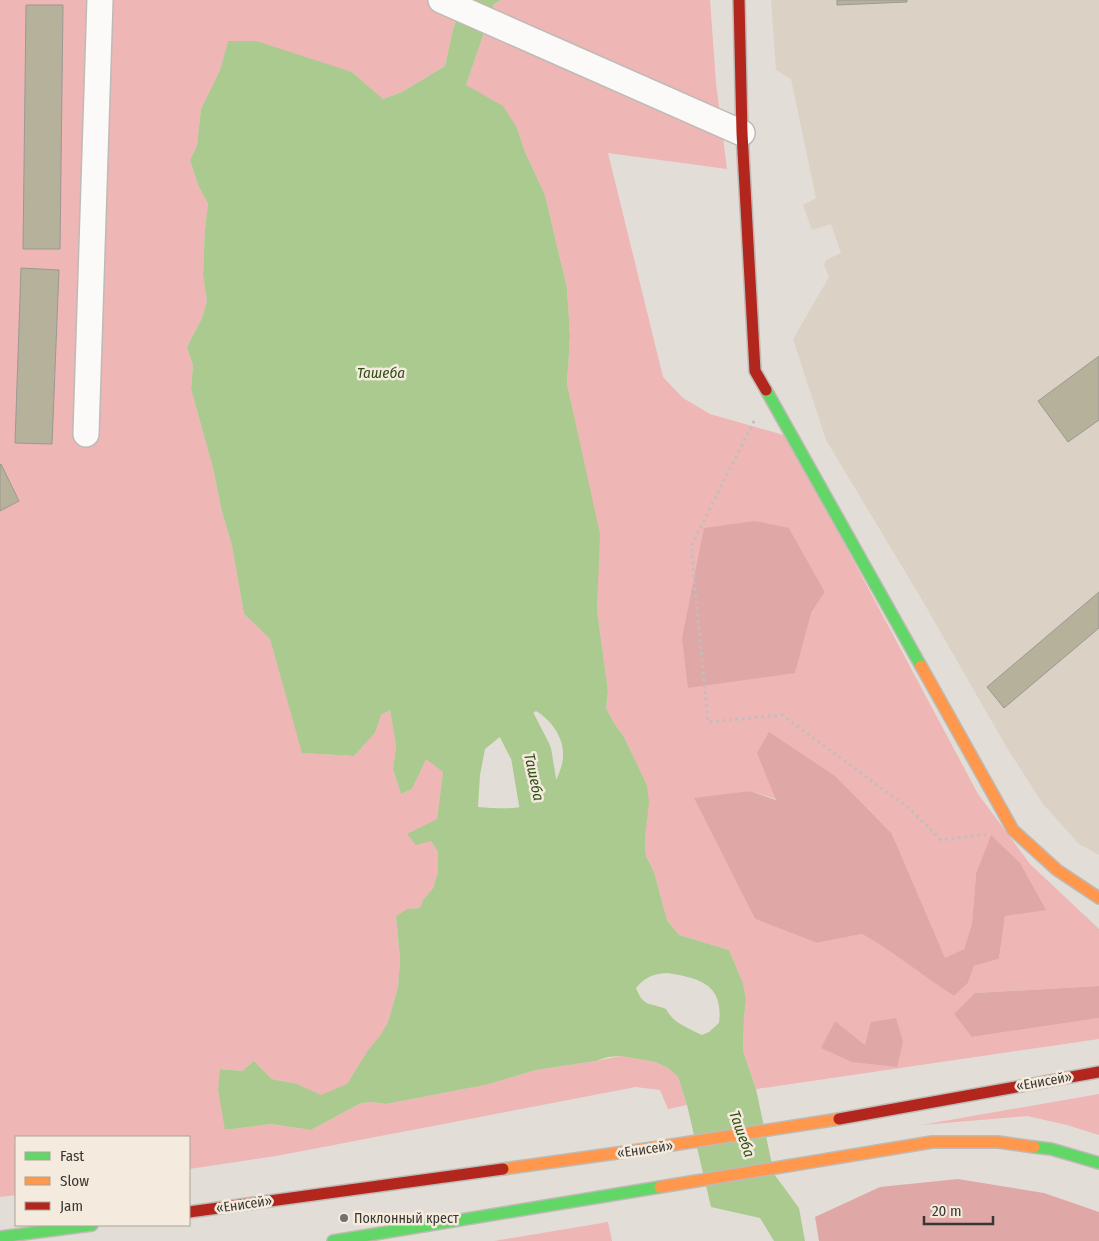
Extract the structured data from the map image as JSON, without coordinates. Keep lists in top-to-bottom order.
{
  "streets": {
    "main road": ["«Енисей»"]
  },
  "water": ["Ташеба"],
  "places": ["Поклонный крест"],
  "legend": ["Fast", "Slow", "Jam"],
  "scale_bar": "20 m"
}
